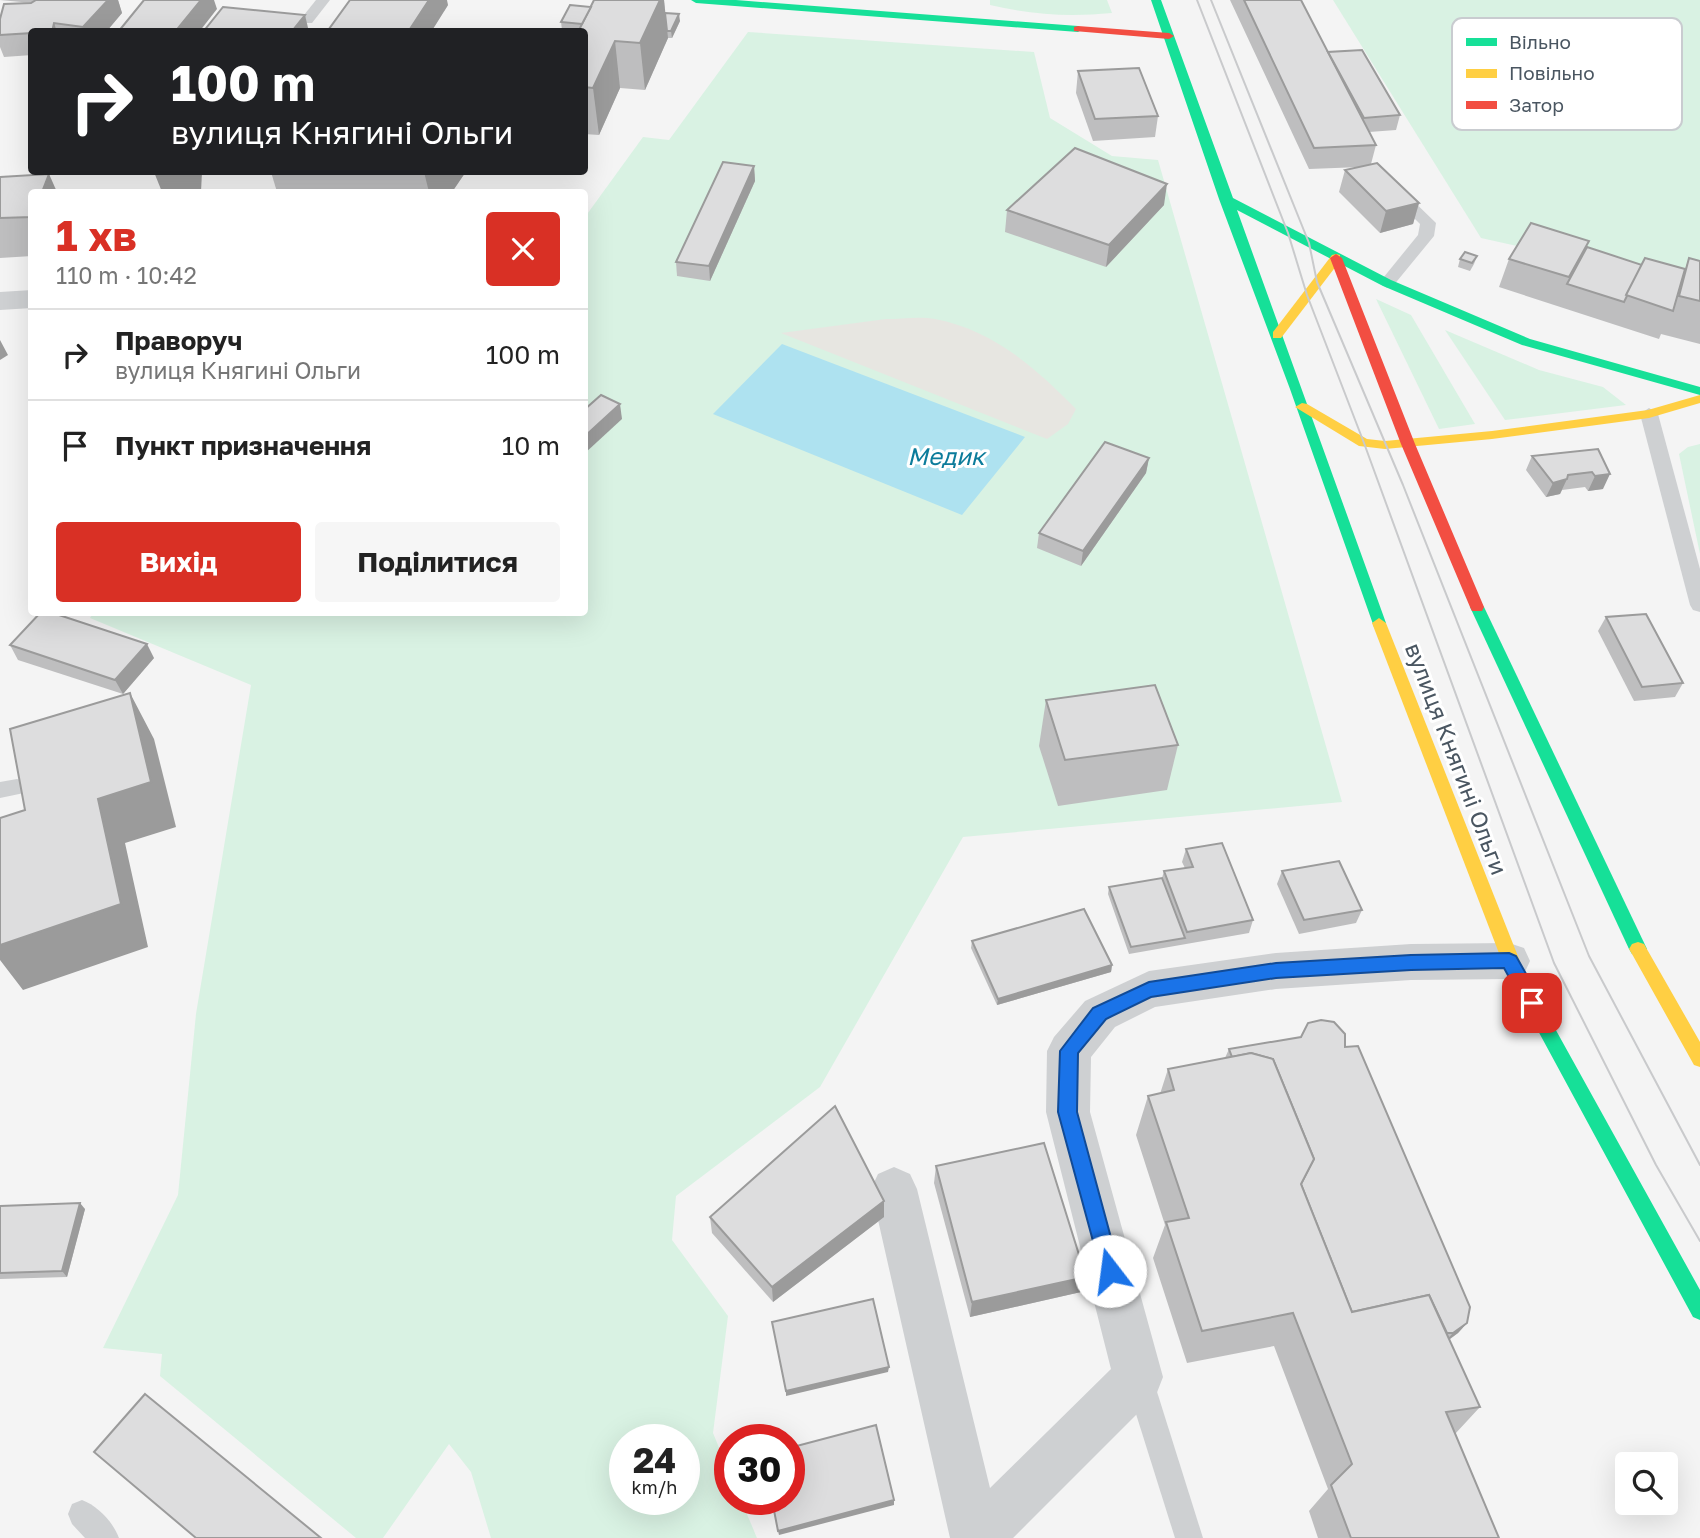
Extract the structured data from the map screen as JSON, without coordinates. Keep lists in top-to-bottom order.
{
  "streets": {
    "main road": ["вулиця Княгині Ольги"]
  },
  "water": ["Медик"],
  "legend": ["Вільно", "Повільно", "Затор"],
  "page": {
    "turn": ["100 m", "вулиця Княгині Ольги"],
    "heading": ["1 хв", "110 m · 10:42"],
    "list": [
      {
        "name": "Праворуч",
        "note": "вулиця Княгині Ольги",
        "value": "100 m"
      },
      {
        "name": "Пункт призначення",
        "value": "10 m"
      }
    ],
    "buttons": ["Вихід", "Поділитися"],
    "speed": "24 km/h",
    "limit": "30"
  }
}
